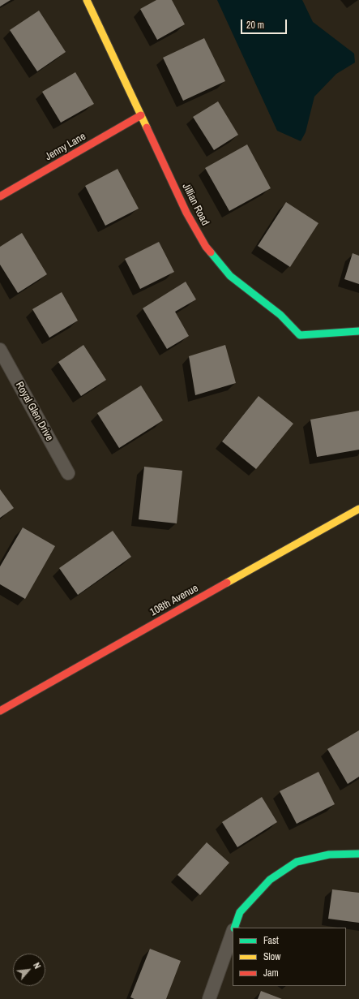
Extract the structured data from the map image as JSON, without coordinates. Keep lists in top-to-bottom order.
{
  "streets": {
    "street": [
      "Jenny Lane",
      "Jillian Road",
      "Royal Glen Drive",
      "108th Avenue"
    ]
  },
  "crossings": [
    ["Jenny Lane", "Jillian Road"]
  ],
  "legend": ["Fast", "Slow", "Jam"],
  "scale_bar": "20 m",
  "north": "top right"
}
